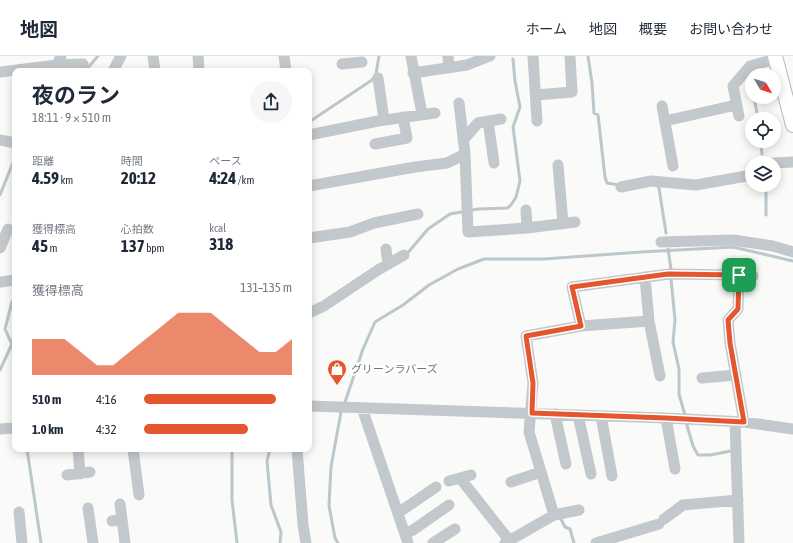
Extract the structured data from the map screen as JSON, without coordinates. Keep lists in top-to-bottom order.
{
  "places": {
    "shop": ["グリーンラバーズ"]
  },
  "north": "bottom right",
  "page": {
    "header": "地図",
    "nav": [
      "ホーム",
      "地図",
      "概要",
      "お問い合わせ"
    ],
    "heading": ["夜のラン", "18:11 · 9 × 510 m"],
    "stats": [
      ["距離", "4.59 km"],
      ["時間", "20:12"],
      ["ペース", "4:24 /km"],
      ["獲得標高", "45 m"],
      ["心拍数", "137 bpm"],
      ["kcal", "318"]
    ],
    "chart": ["獲得標高", "131–135 m"],
    "list": [
      {
        "name": "510 m",
        "note": "4:16"
      },
      {
        "name": "1.0 km",
        "note": "4:32"
      }
    ]
  }
}
